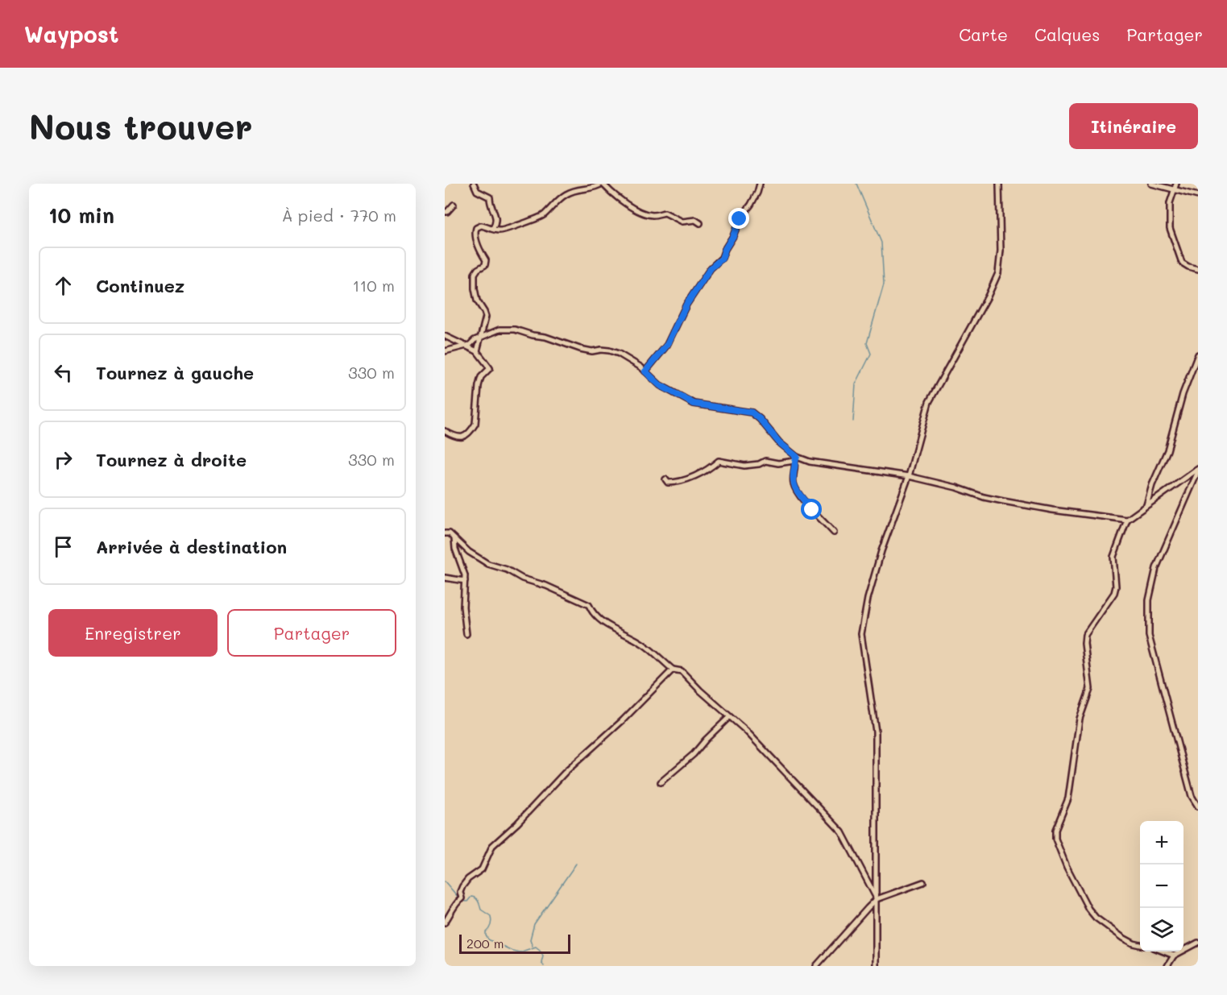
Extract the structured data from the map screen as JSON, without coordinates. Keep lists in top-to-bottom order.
{
  "scale_bar": "200 m",
  "page": {
    "header": "Waypost",
    "nav": ["Carte", "Calques", "Partager"],
    "buttons": [
      "Itinéraire",
      ["Enregistrer", "Partager"]
    ],
    "title": "Nous trouver",
    "heading": ["10 min", "À pied · 770 m"],
    "list": [
      ["Continuez", "110 m"],
      ["Tournez à gauche", "330 m"],
      ["Tournez à droite", "330 m"],
      "Arrivée à destination"
    ],
    "map_buttons": ["+", "−"],
    "scale": "200 m"
  }
}
